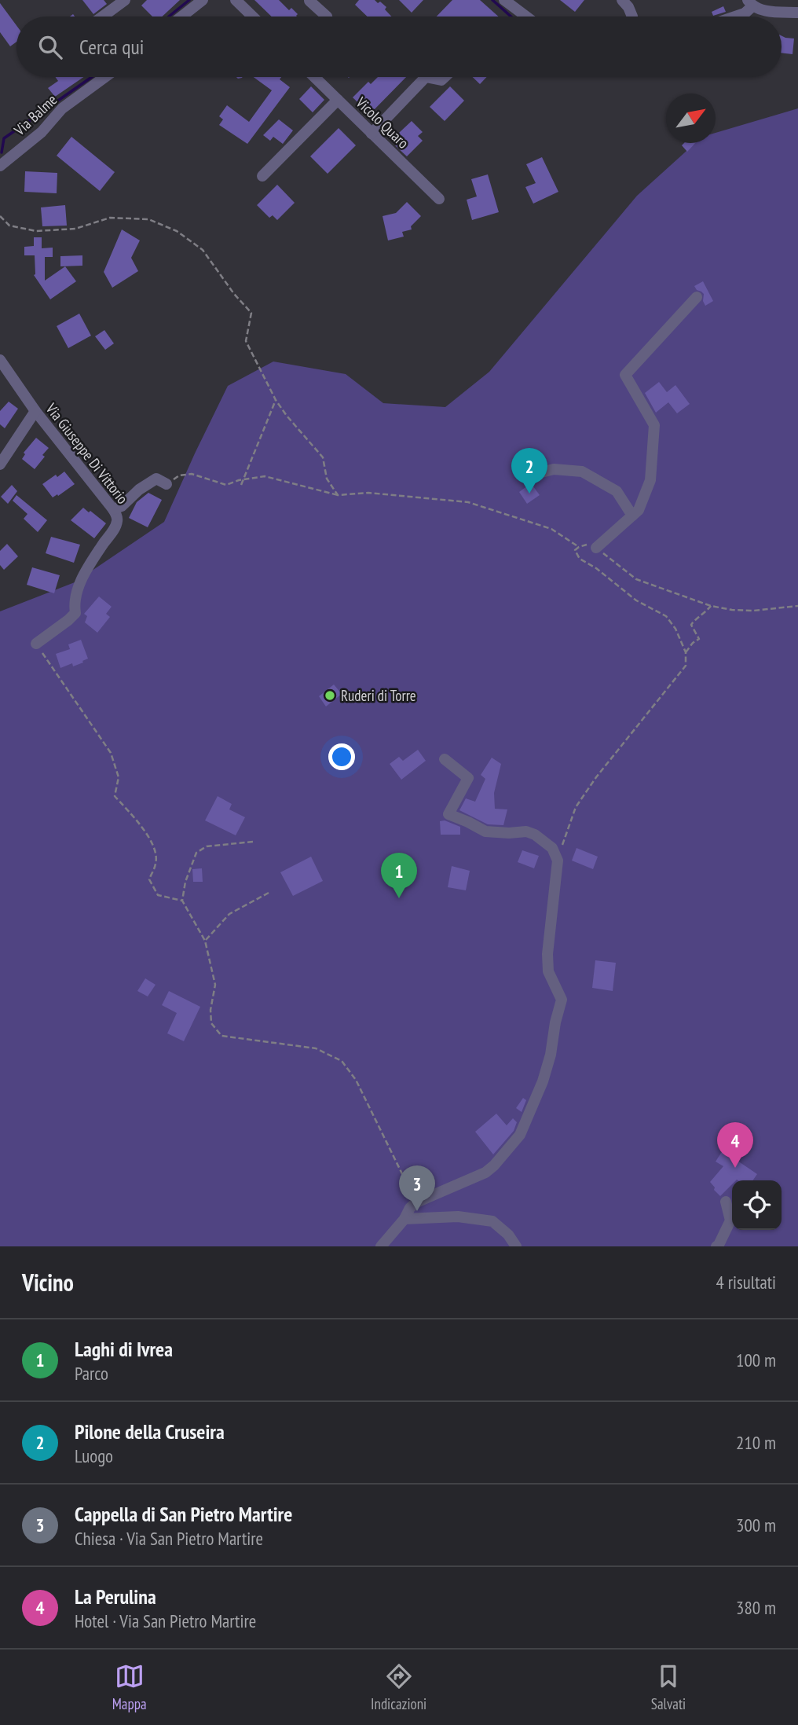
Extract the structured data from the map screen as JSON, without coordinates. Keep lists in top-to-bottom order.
{
  "streets": {
    "street": ["Via Balme", "Vicolo Quaro", "Via Giuseppe Di Vittorio"]
  },
  "places": ["Ruderi di Torre"],
  "north": "top right",
  "page": {
    "search": "Cerca qui",
    "pins": [
      "2",
      "1",
      "4",
      "3"
    ],
    "heading": ["Vicino", "4 risultati"],
    "list": [
      {
        "mark": "1",
        "name": "Laghi di Ivrea",
        "note": "Parco",
        "value": "100 m"
      },
      {
        "mark": "2",
        "name": "Pilone della Cruseira",
        "note": "Luogo",
        "value": "210 m"
      },
      {
        "mark": "3",
        "name": "Cappella di San Pietro Martire",
        "note": "Chiesa · Via San Pietro Martire",
        "value": "300 m"
      },
      {
        "mark": "4",
        "name": "La Perulina",
        "note": "Hotel · Via San Pietro Martire",
        "value": "380 m"
      }
    ],
    "nav": ["Mappa", "Indicazioni", "Salvati"]
  }
}
